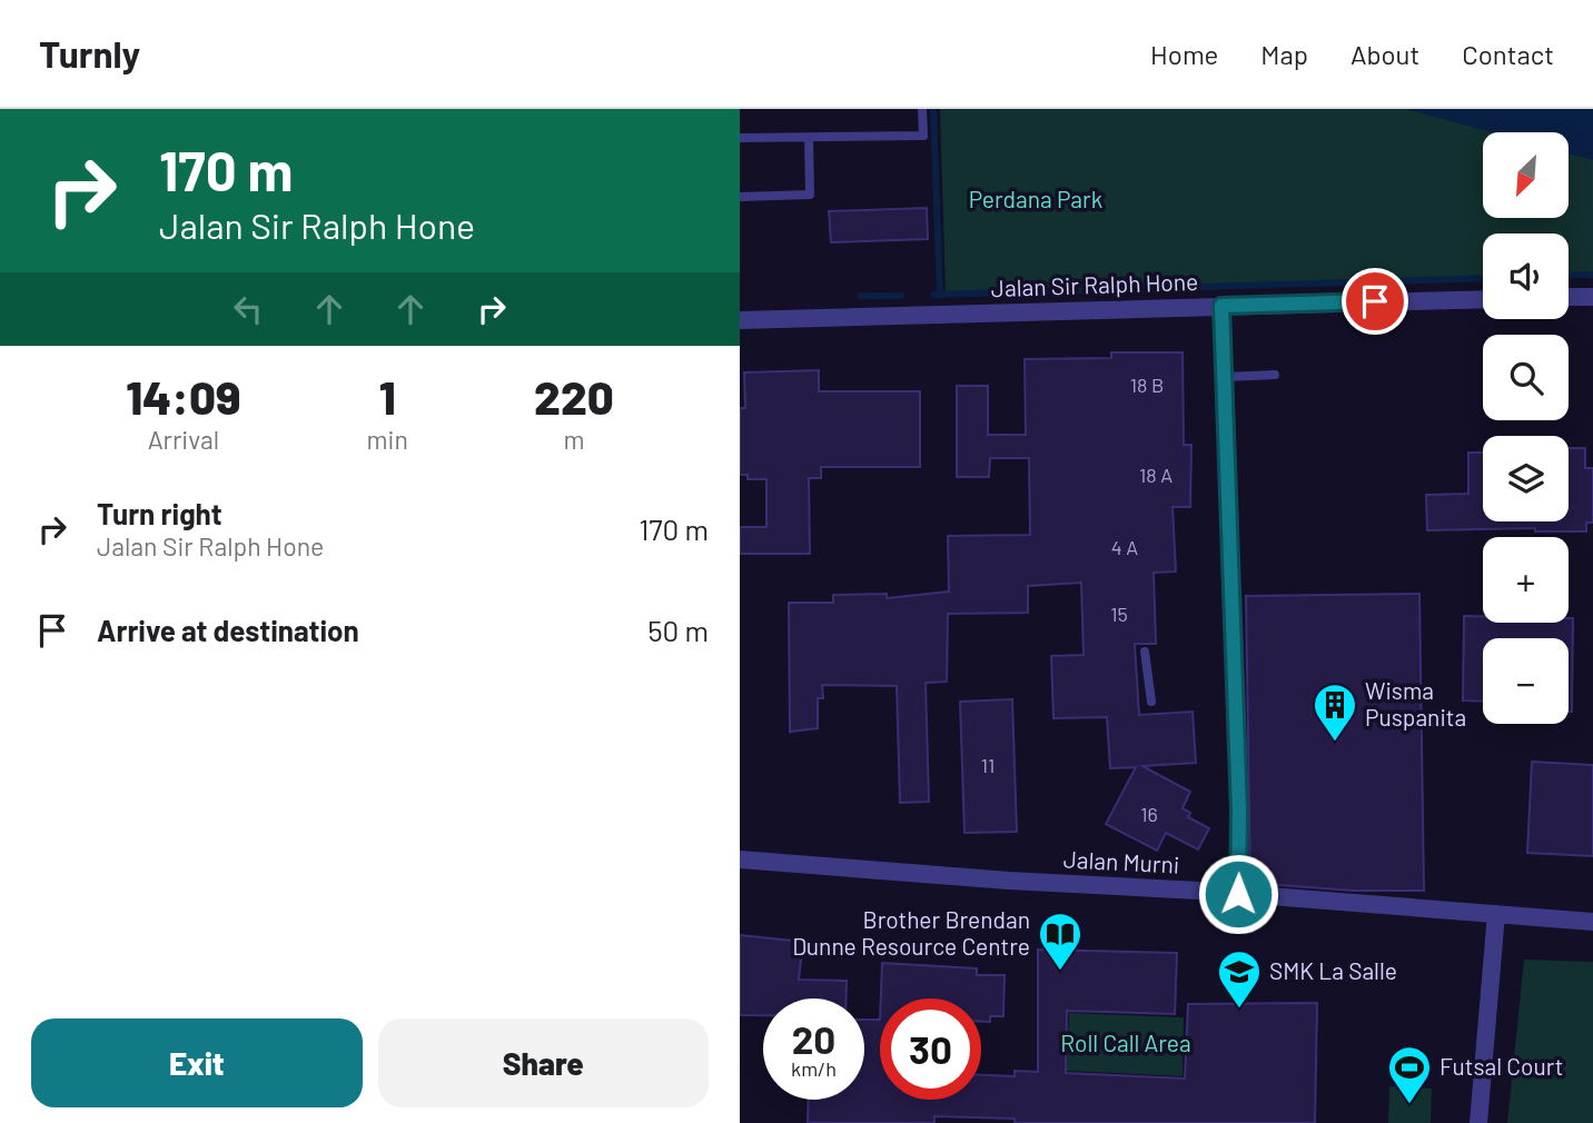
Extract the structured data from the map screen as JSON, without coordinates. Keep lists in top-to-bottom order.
{
  "streets": {
    "street": ["Jalan Sir Ralph Hone", "Jalan Murni"]
  },
  "parks": ["Perdana Park", "Roll Call Area"],
  "places": {
    "building": ["Wisma Puspanita"],
    "library": ["Brother Brendan Dunne Resource Centre"],
    "school or university": ["SMK La Salle"],
    "sports": ["Futsal Court"]
  },
  "house_numbers": [
    "18 B",
    "18 A",
    "4 A",
    "15",
    "11",
    "16"
  ],
  "north": "bottom left",
  "page": {
    "header": "Turnly",
    "nav": [
      "Home",
      "Map",
      "About",
      "Contact"
    ],
    "turn": ["170 m", "Jalan Sir Ralph Hone"],
    "map_buttons": ["+", "−"],
    "eta": [
      "14:09",
      "Arrival",
      "1",
      "min",
      "220",
      "m"
    ],
    "list": [
      {
        "name": "Turn right",
        "note": "Jalan Sir Ralph Hone",
        "value": "170 m"
      },
      {
        "name": "Arrive at destination",
        "value": "50 m"
      }
    ],
    "speed": "20 km/h",
    "limit": "30",
    "buttons": ["Exit", "Share"]
  }
}
